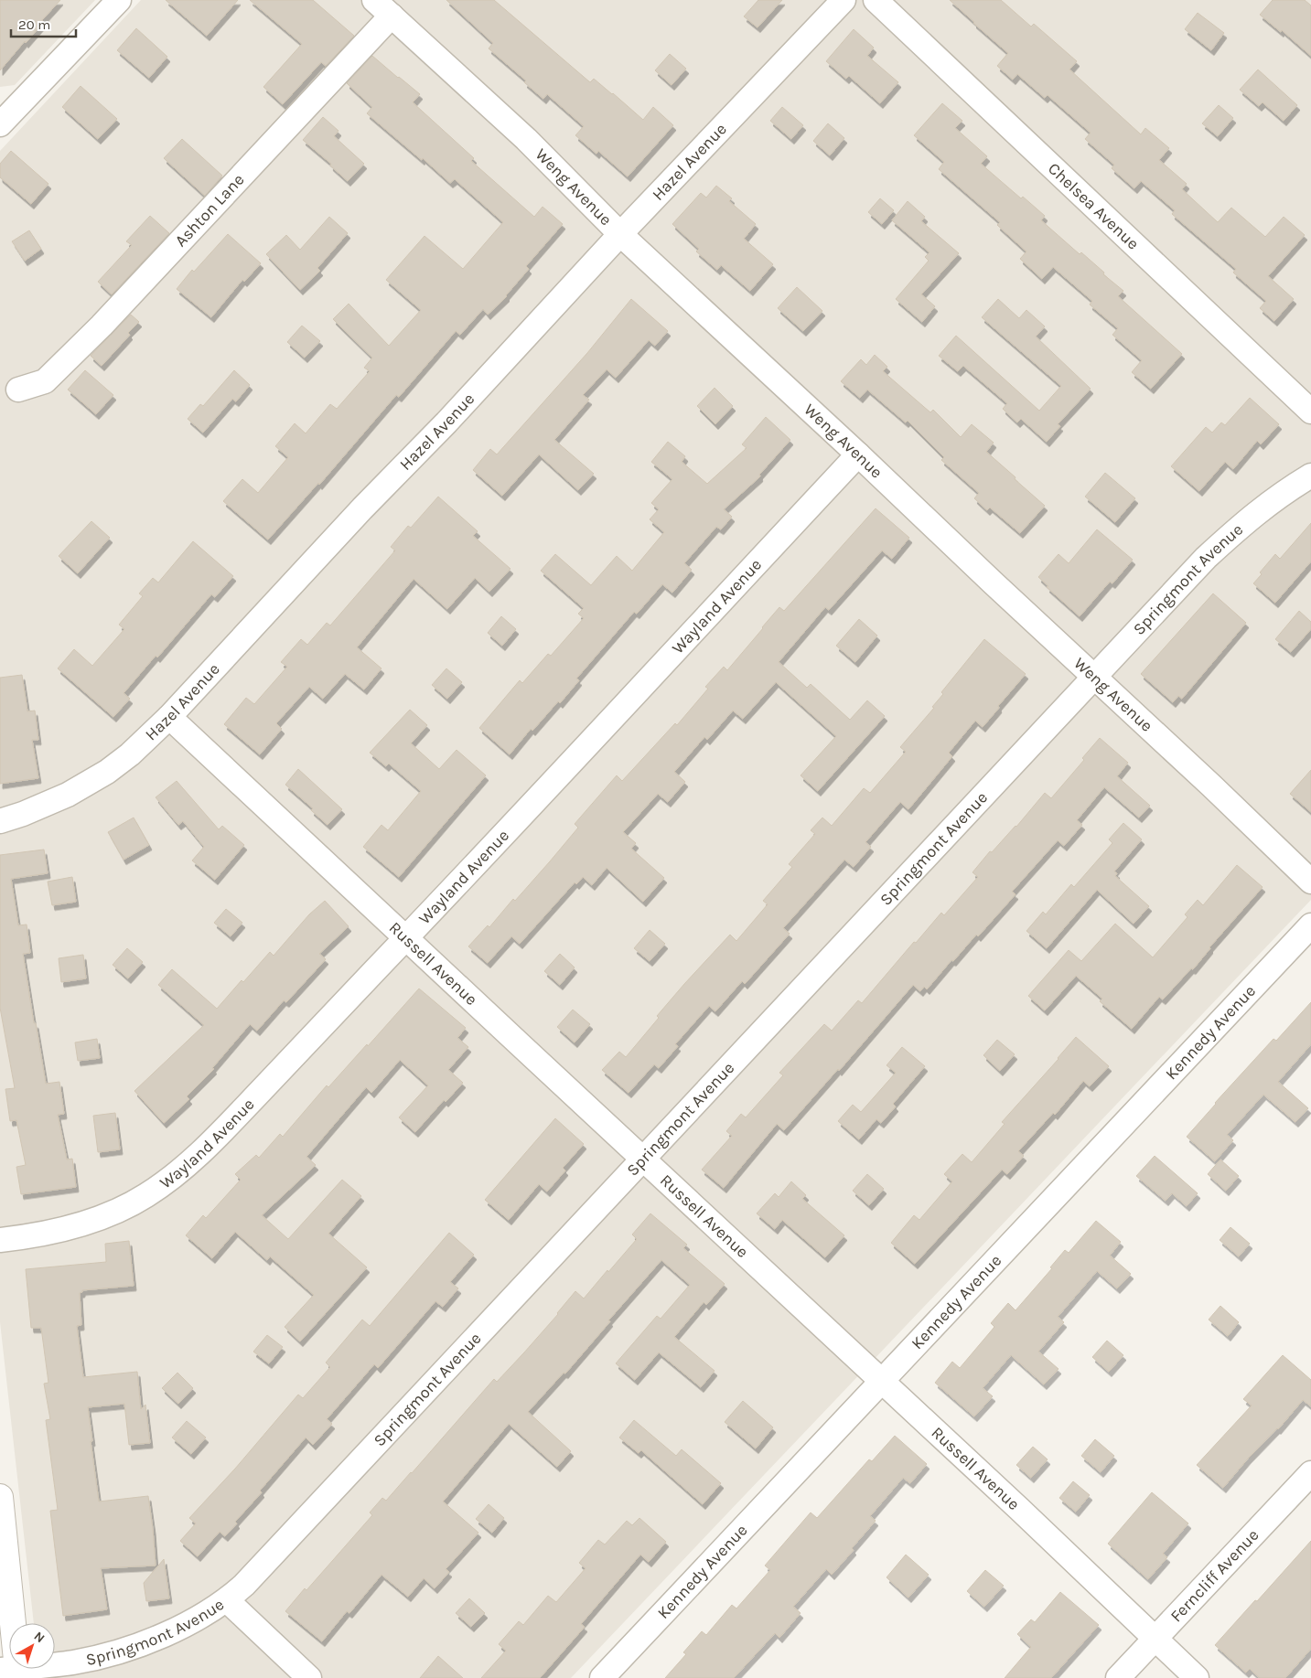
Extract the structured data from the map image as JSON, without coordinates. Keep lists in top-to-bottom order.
{
  "streets": {
    "street": [
      "Hazel Avenue",
      "Weng Avenue",
      "Chelsea Avenue",
      "Ashton Lane",
      "Springmont Avenue",
      "Wayland Avenue",
      "Russell Avenue",
      "Kennedy Avenue",
      "Ferncliff Avenue"
    ]
  },
  "crossings": [
    ["Hazel Avenue", "Weng Avenue"],
    ["Hazel Avenue", "Russell Avenue"],
    ["Weng Avenue", "Ashton Lane"],
    ["Weng Avenue", "Springmont Avenue"],
    ["Weng Avenue", "Wayland Avenue"],
    ["Springmont Avenue", "Russell Avenue"],
    ["Wayland Avenue", "Russell Avenue"],
    ["Russell Avenue", "Kennedy Avenue"],
    ["Russell Avenue", "Ferncliff Avenue"]
  ],
  "scale_bar": "20 m",
  "north": "top right"
}
